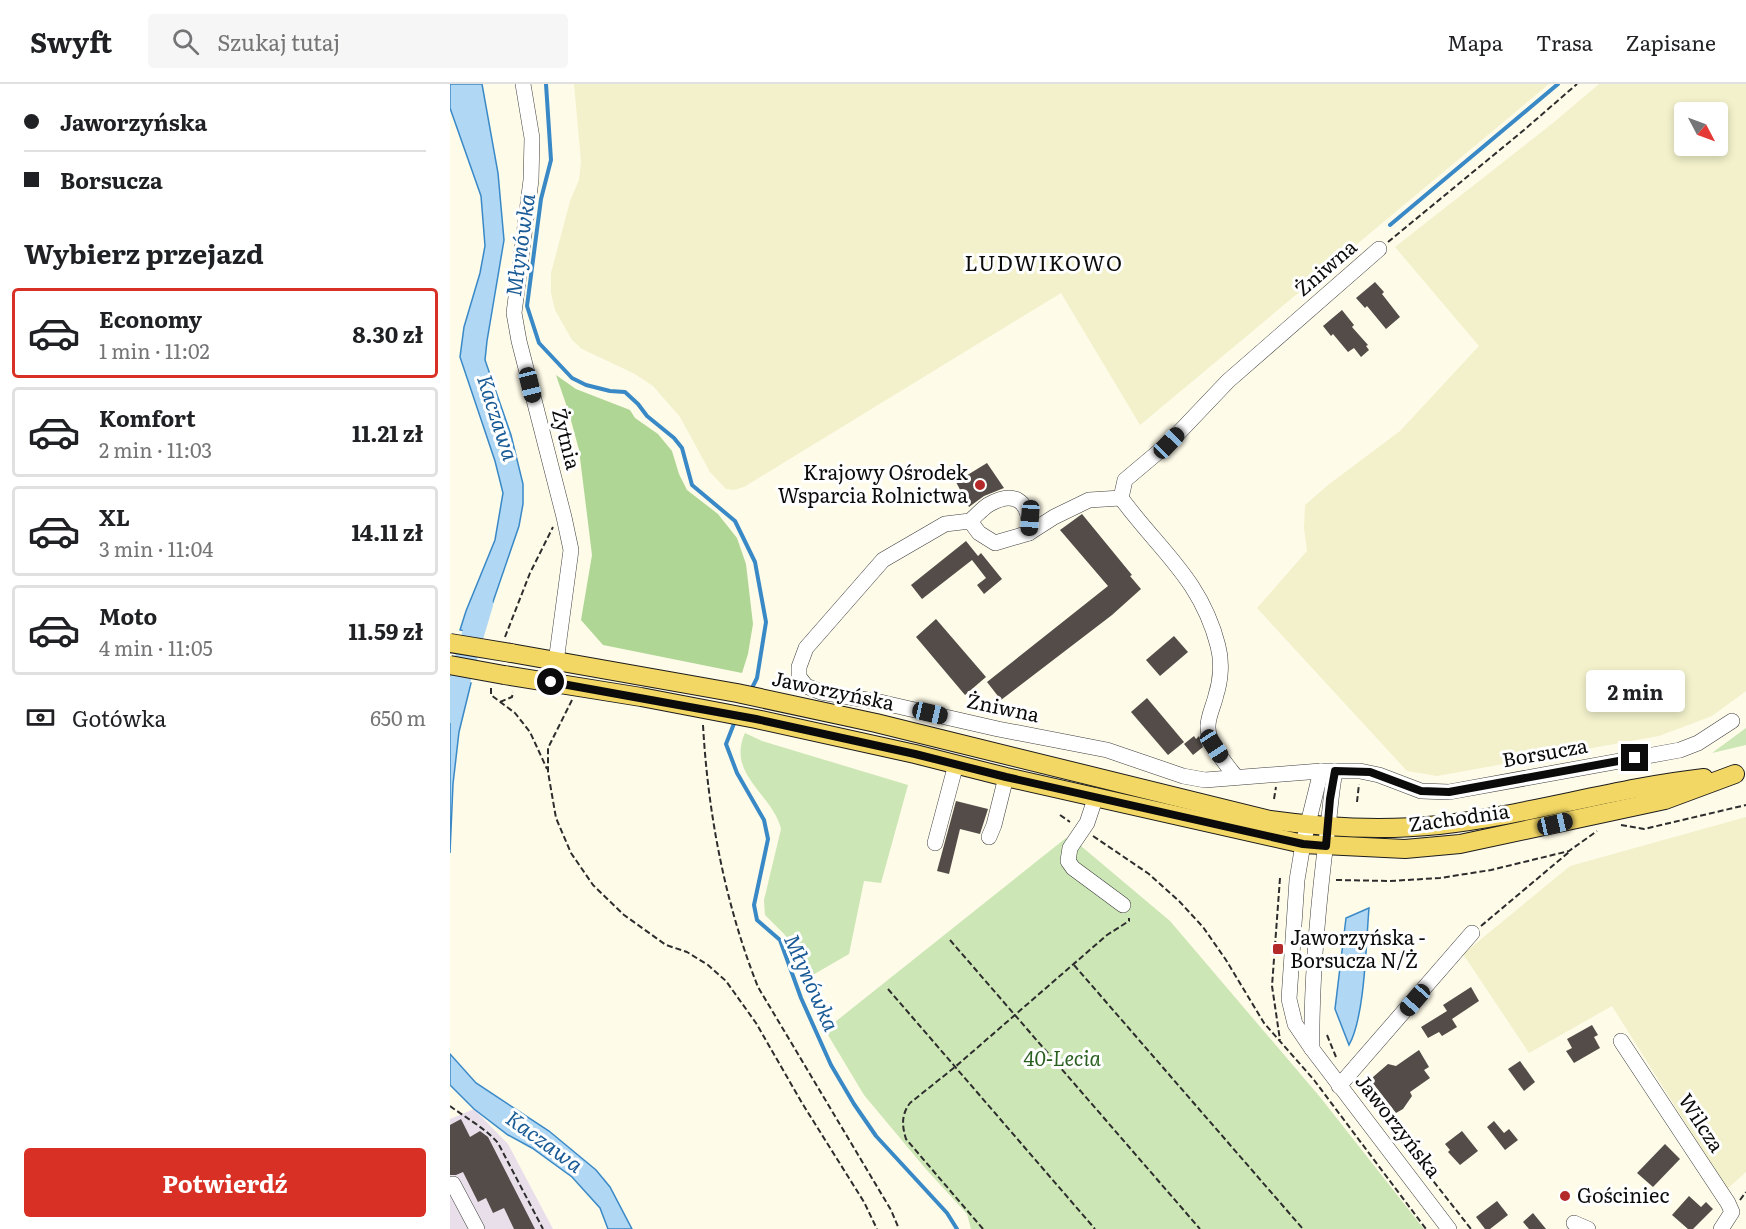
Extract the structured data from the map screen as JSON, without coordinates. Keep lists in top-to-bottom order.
{
  "streets": {
    "main road": ["Jaworzyńska", "Zachodnia"],
    "street": [
      "Żniwna",
      "Żytnia",
      "Borsucza",
      "Wilcza"
    ]
  },
  "crossings": [
    ["Żniwna", "Borsucza"],
    ["Żytnia", "Jaworzyńska"],
    ["Jaworzyńska", "Zachodnia"]
  ],
  "districts": ["LUDWIKOWO"],
  "water": ["Młynówka", "Kaczawa"],
  "parks": ["40-Lecia"],
  "places": {
    "other": ["Krajowy Ośrodek Wsparcia Rolnictwa", "Gościniec"],
    "transit": ["Jaworzyńska - Borsucza N/Ż"]
  },
  "north": "bottom right",
  "page": {
    "header": "Swyft",
    "search": "Szukaj tutaj",
    "nav": ["Mapa", "Trasa", "Zapisane"],
    "banner": ["Jaworzyńska", "Borsucza"],
    "heading": "Wybierz przejazd",
    "list": [
      {
        "name": "Economy",
        "note": "1 min · 11:02",
        "value": "8.30 zł"
      },
      {
        "name": "Komfort",
        "note": "2 min · 11:03",
        "value": "11.21 zł"
      },
      {
        "name": "XL",
        "note": "3 min · 11:04",
        "value": "14.11 zł"
      },
      {
        "name": "Moto",
        "note": "4 min · 11:05",
        "value": "11.59 zł"
      }
    ],
    "bubble": "2 min",
    "pay": ["Gotówka", "650 m"],
    "buttons": "Potwierdź"
  }
}
